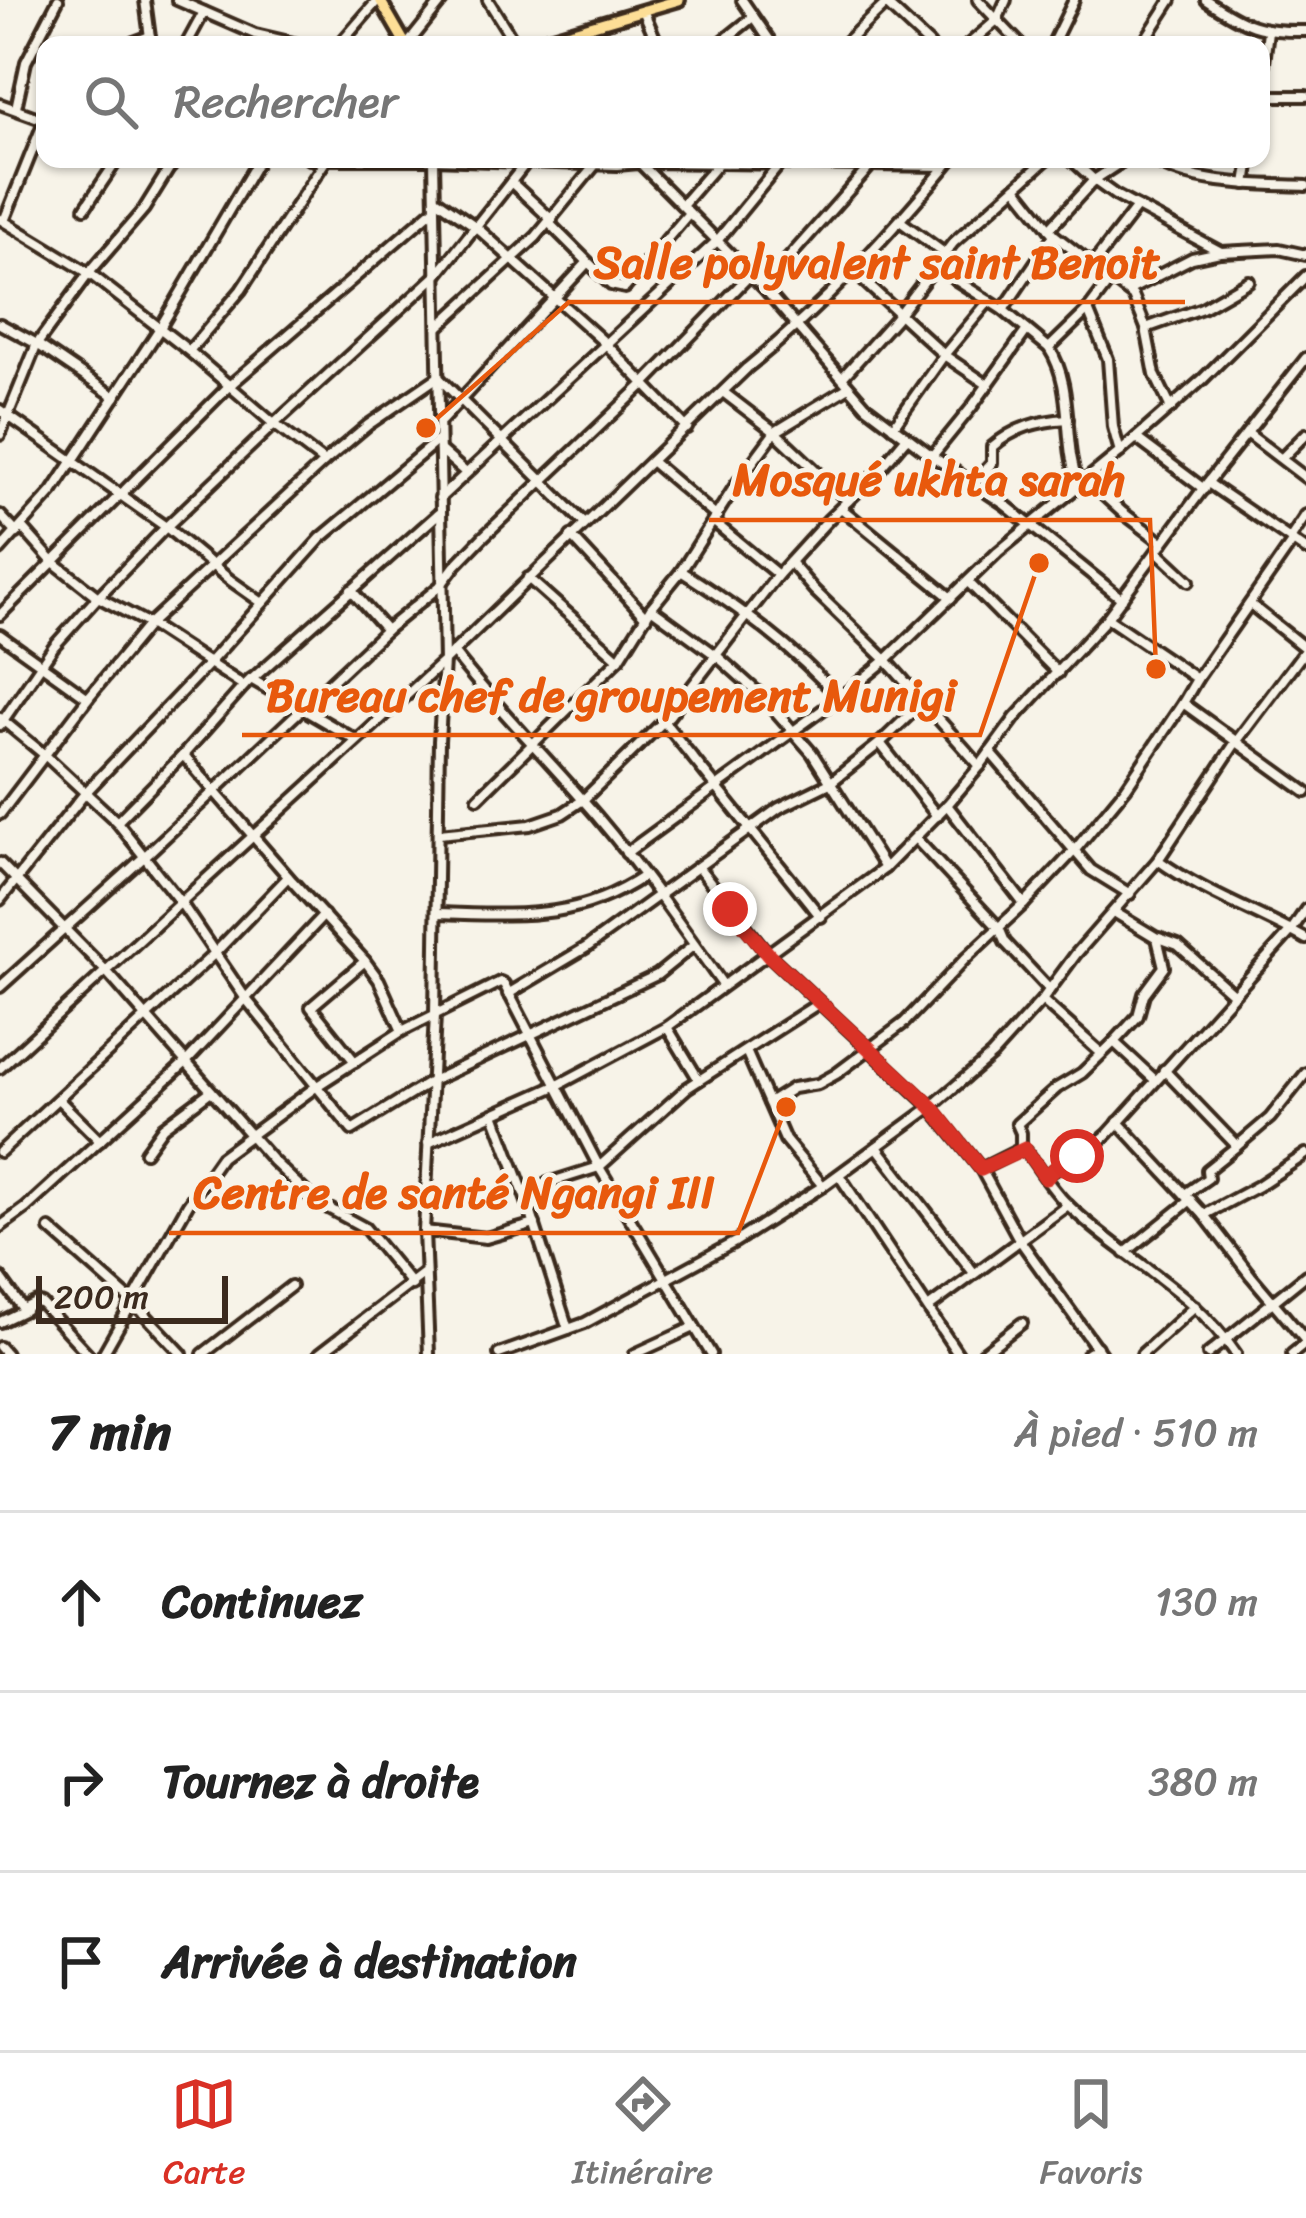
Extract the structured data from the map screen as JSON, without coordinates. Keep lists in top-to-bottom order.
{
  "places": [
    "Salle polyvalent saint Benoit",
    "Bureau chef de groupement Munigi",
    "Mosqué ukhta sarah",
    "Centre de santé Ngangi III"
  ],
  "scale_bar": "200 m",
  "page": {
    "search": "Rechercher",
    "scale": "200 m",
    "heading": ["7 min", "À pied · 510 m"],
    "list": [
      ["Continuez", "130 m"],
      ["Tournez à droite", "380 m"],
      "Arrivée à destination"
    ],
    "nav": ["Carte", "Itinéraire", "Favoris"]
  }
}
